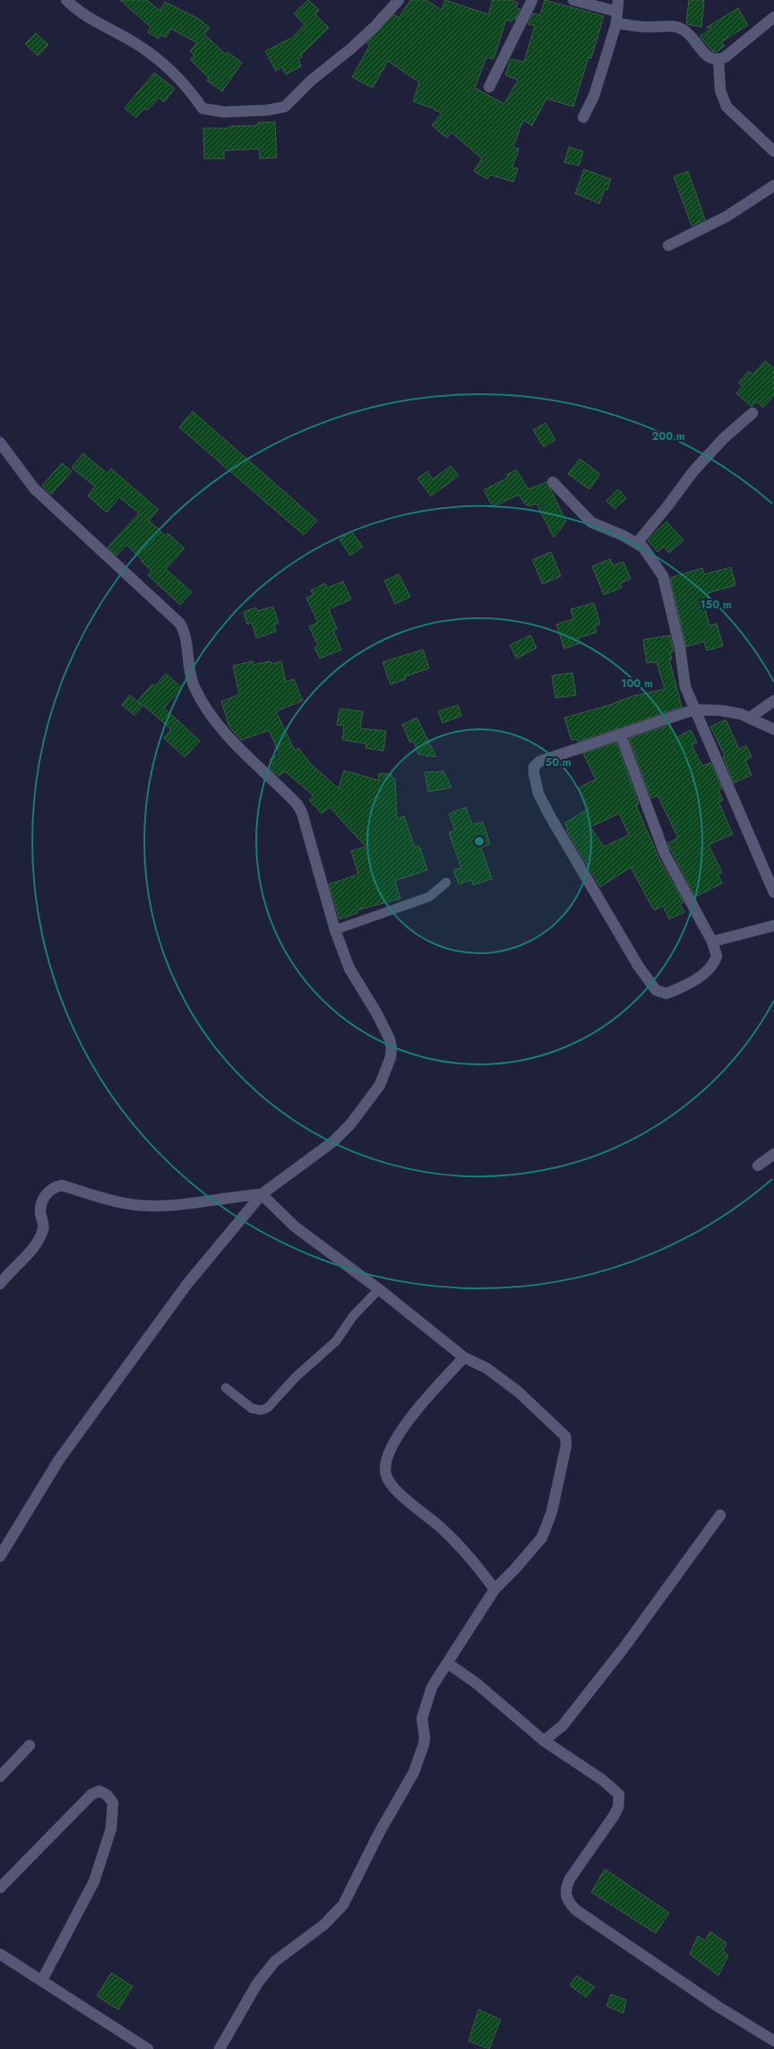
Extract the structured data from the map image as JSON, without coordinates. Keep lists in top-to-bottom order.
{
  "rings": [
    "200 m",
    "150 m",
    "100 m",
    "50 m"
  ]
}
